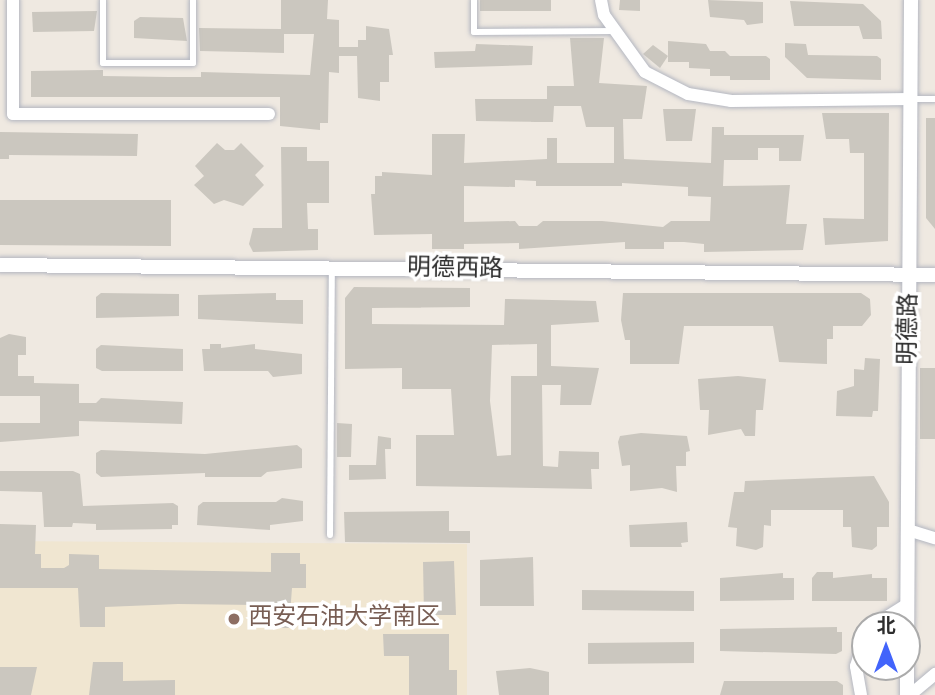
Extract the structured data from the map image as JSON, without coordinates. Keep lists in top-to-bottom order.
{
  "streets": {
    "street": ["明德西路", "明德路"]
  },
  "crossings": [
    ["明德西路", "明德路"]
  ],
  "places": ["西安石油大学南区"],
  "north": "top"
}
